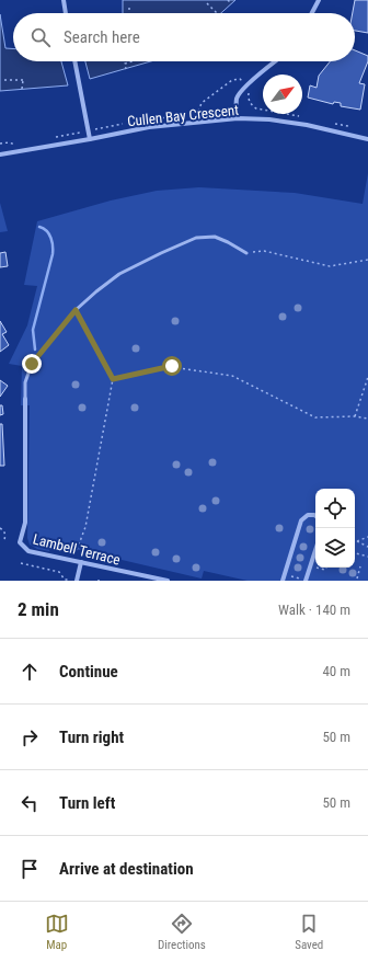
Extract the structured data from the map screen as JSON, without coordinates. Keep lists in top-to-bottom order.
{
  "streets": {
    "street": ["Cullen Bay Crescent", "Lambell Terrace"]
  },
  "north": "top right",
  "page": {
    "search": "Search here",
    "heading": ["2 min", "Walk · 140 m"],
    "list": [
      ["Continue", "40 m"],
      ["Turn right", "50 m"],
      ["Turn left", "50 m"],
      "Arrive at destination"
    ],
    "nav": ["Map", "Directions", "Saved"]
  }
}
